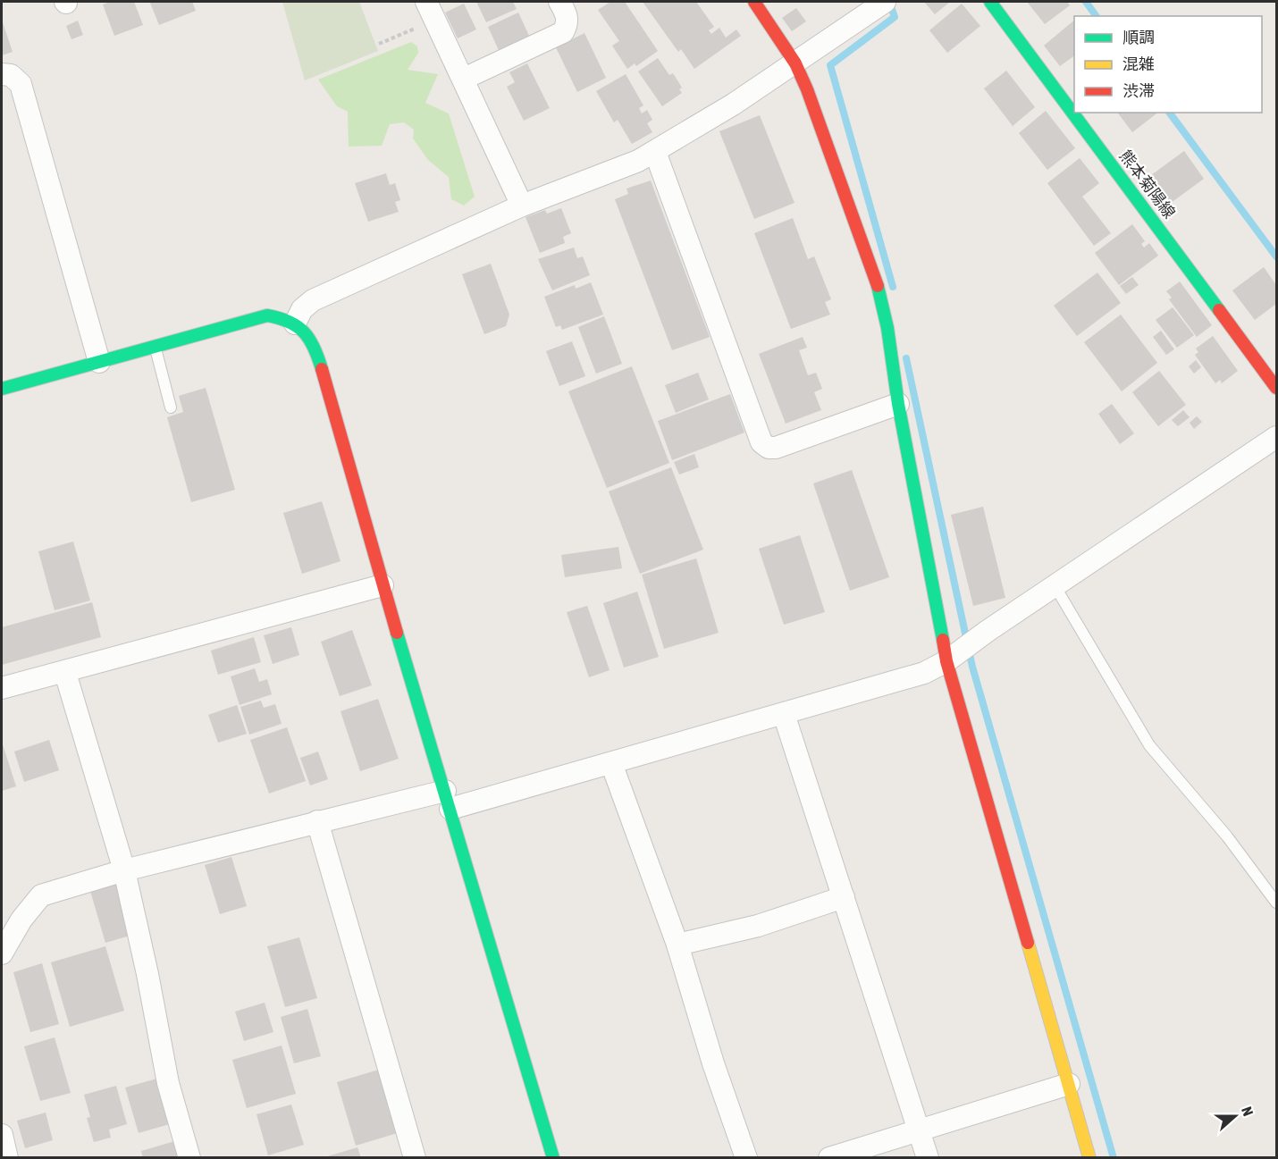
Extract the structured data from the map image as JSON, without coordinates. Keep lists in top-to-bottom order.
{
  "streets": {
    "street": ["熊本菊陽線"]
  },
  "legend": ["順調", "混雑", "渋滞"],
  "north": "right"
}
